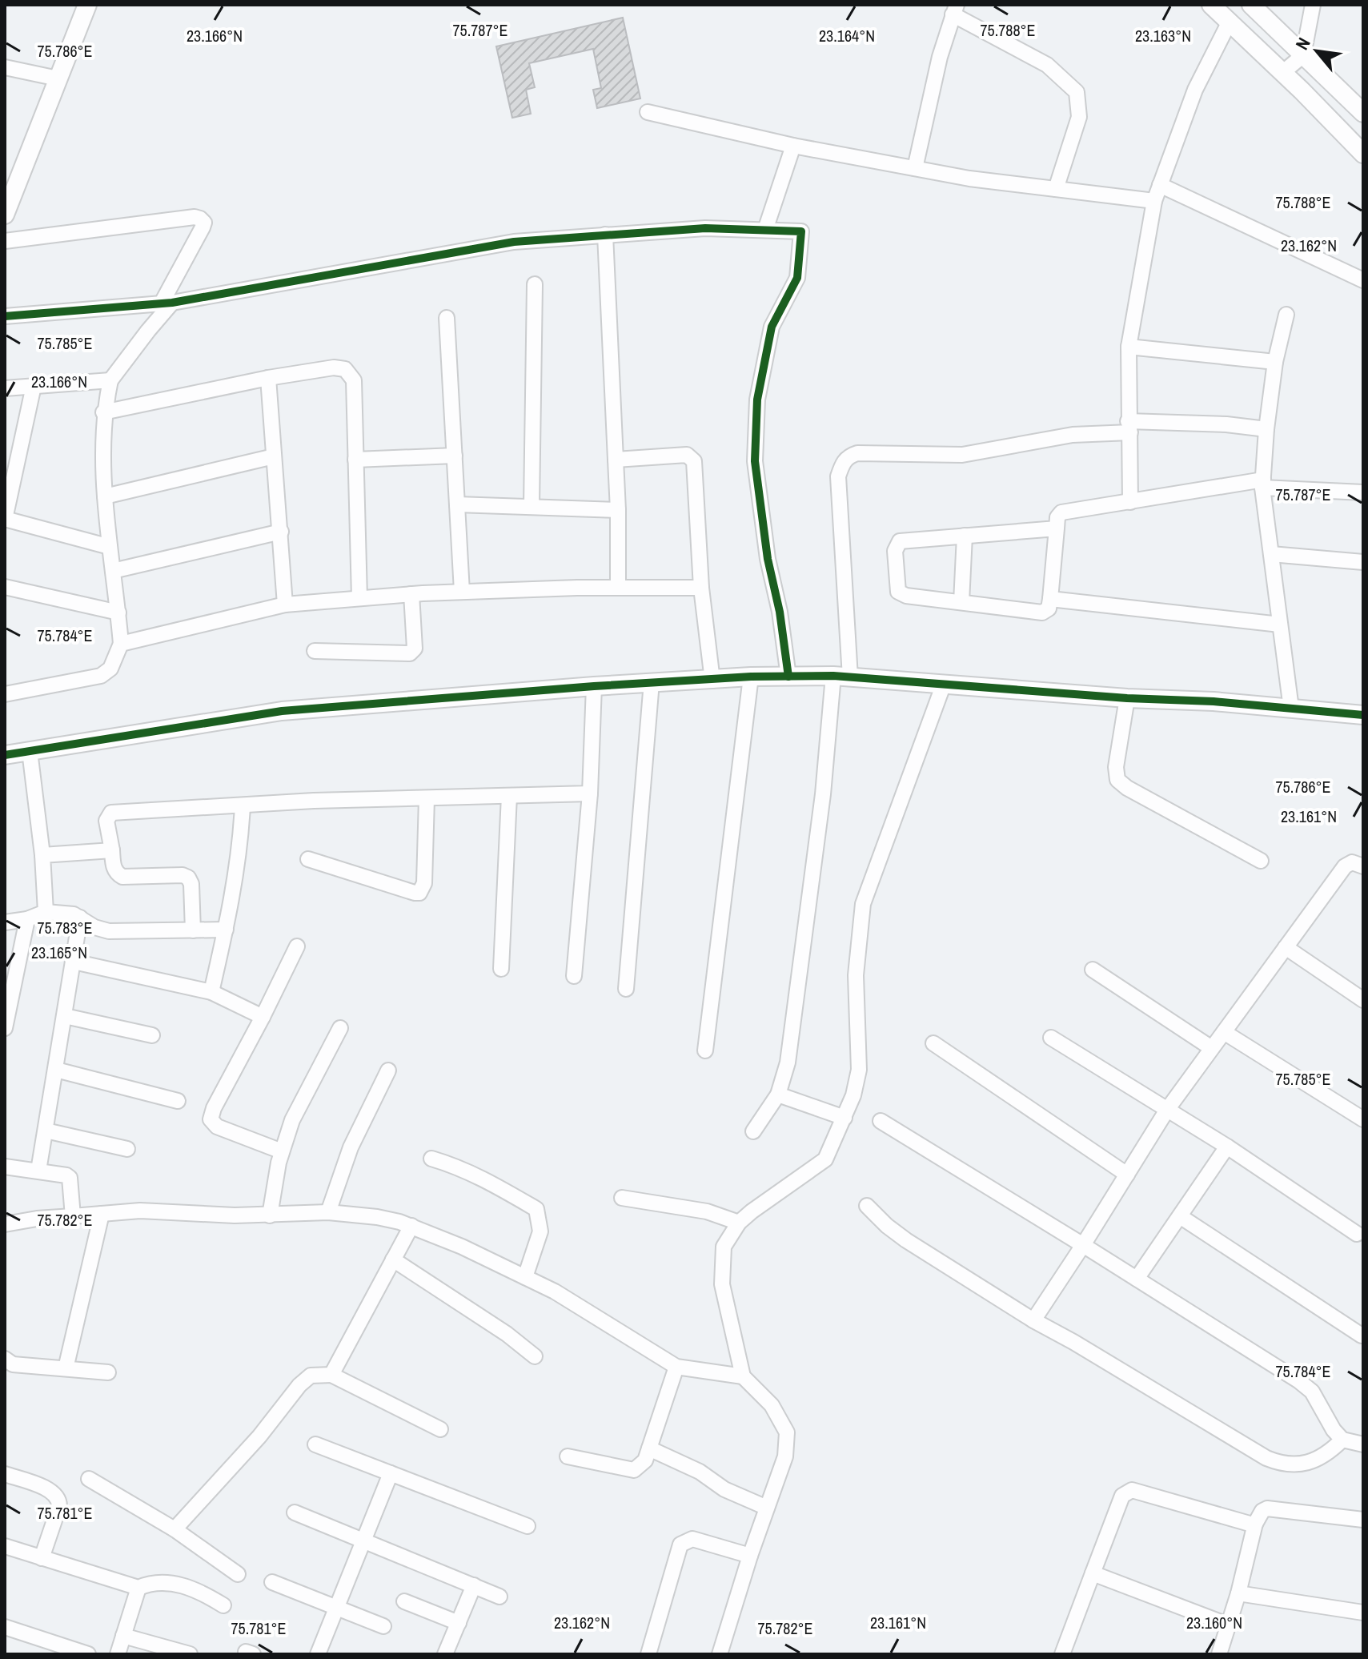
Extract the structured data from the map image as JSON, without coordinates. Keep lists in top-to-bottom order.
{
  "north": "top left",
  "coordinates": [
    "75.787°E",
    "75.788°E",
    "23.166°N",
    "23.164°N",
    "23.163°N",
    "75.786°E",
    "23.162°N",
    "75.785°E",
    "75.784°E",
    "23.161°N",
    "75.783°E",
    "23.165°N",
    "75.782°E",
    "75.781°E",
    "23.160°N"
  ]
}
